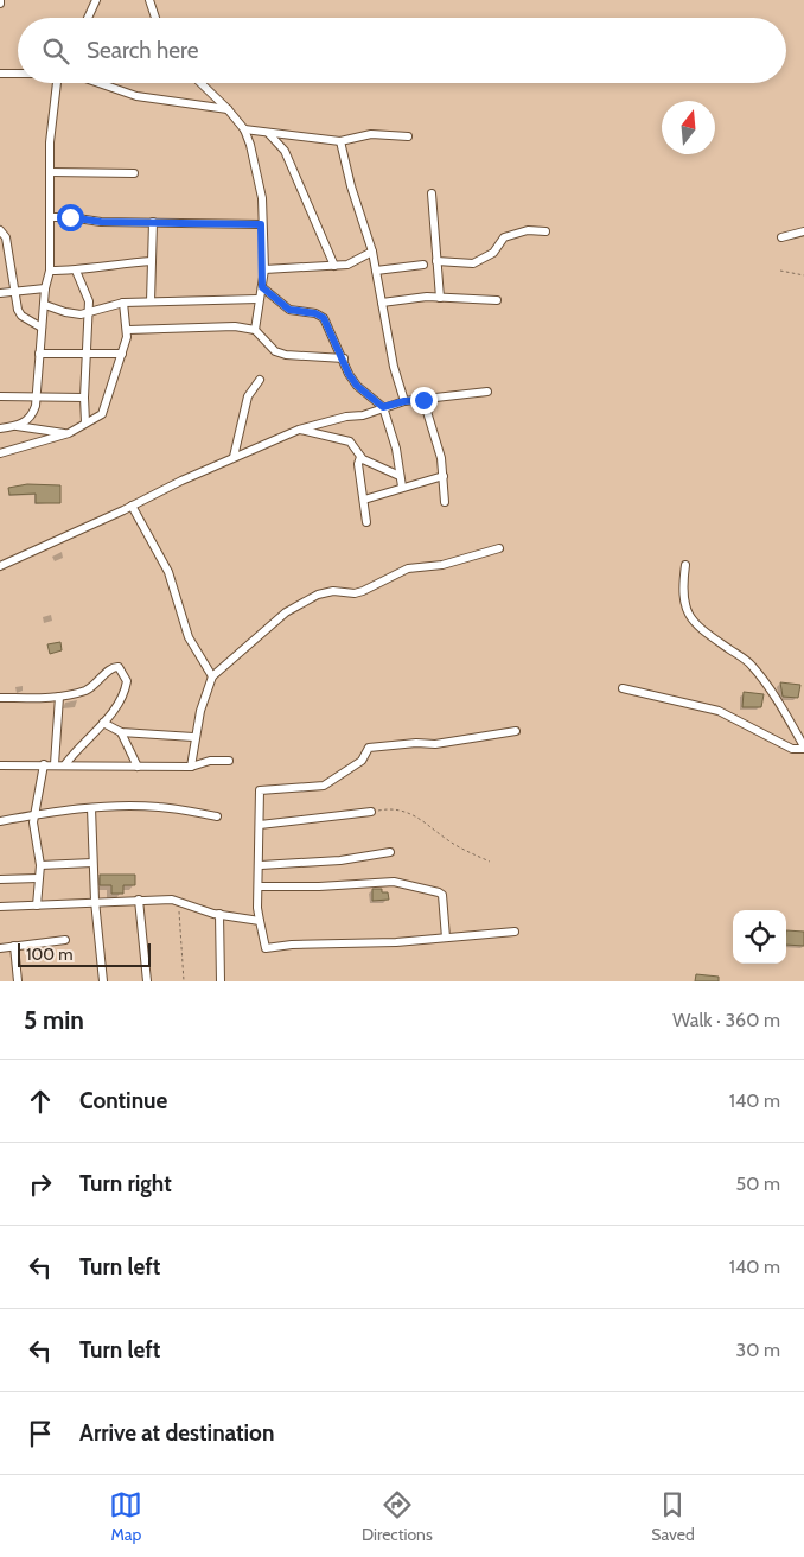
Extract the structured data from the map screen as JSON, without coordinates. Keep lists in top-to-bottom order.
{
  "scale_bar": "100 m",
  "north": "top",
  "page": {
    "search": "Search here",
    "scale": "100 m",
    "heading": ["5 min", "Walk · 360 m"],
    "list": [
      ["Continue", "140 m"],
      ["Turn right", "50 m"],
      ["Turn left", "140 m"],
      ["Turn left", "30 m"],
      "Arrive at destination"
    ],
    "nav": ["Map", "Directions", "Saved"]
  }
}
